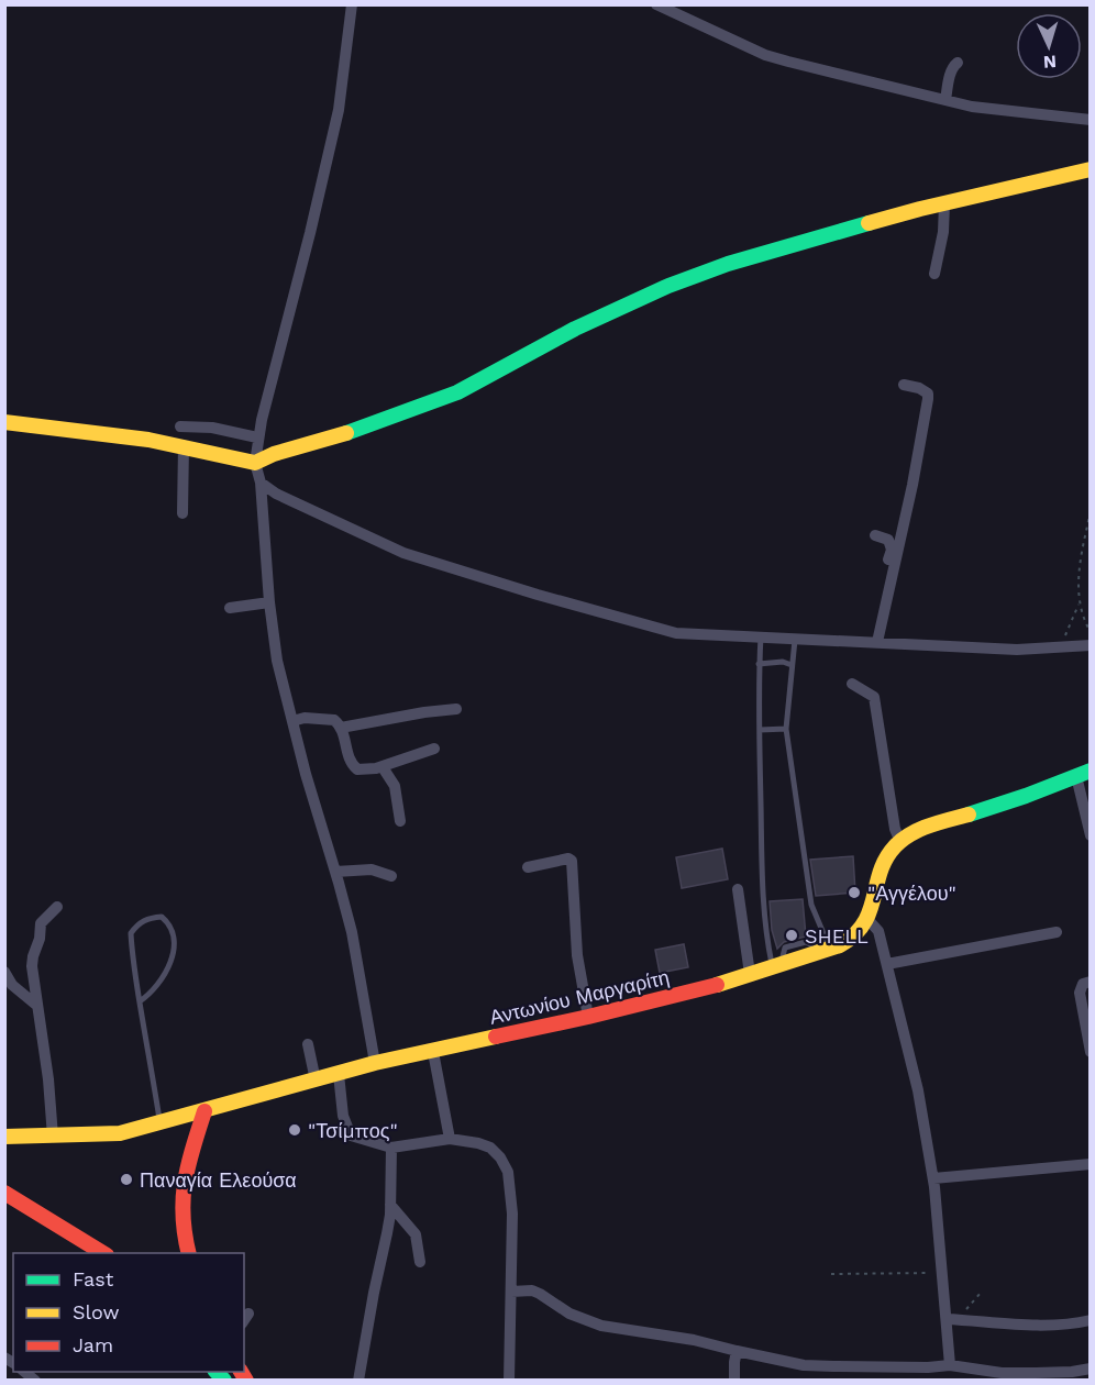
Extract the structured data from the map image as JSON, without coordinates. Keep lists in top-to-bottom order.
{
  "streets": {
    "street": ["Αντωνίου Μαργαρίτη"]
  },
  "places": [
    "\"Αγγέλου\"",
    "SHELL",
    "\"Τσίμπος\"",
    "Παναγία Ελεούσα"
  ],
  "legend": ["Fast", "Slow", "Jam"],
  "north": "bottom"
}
